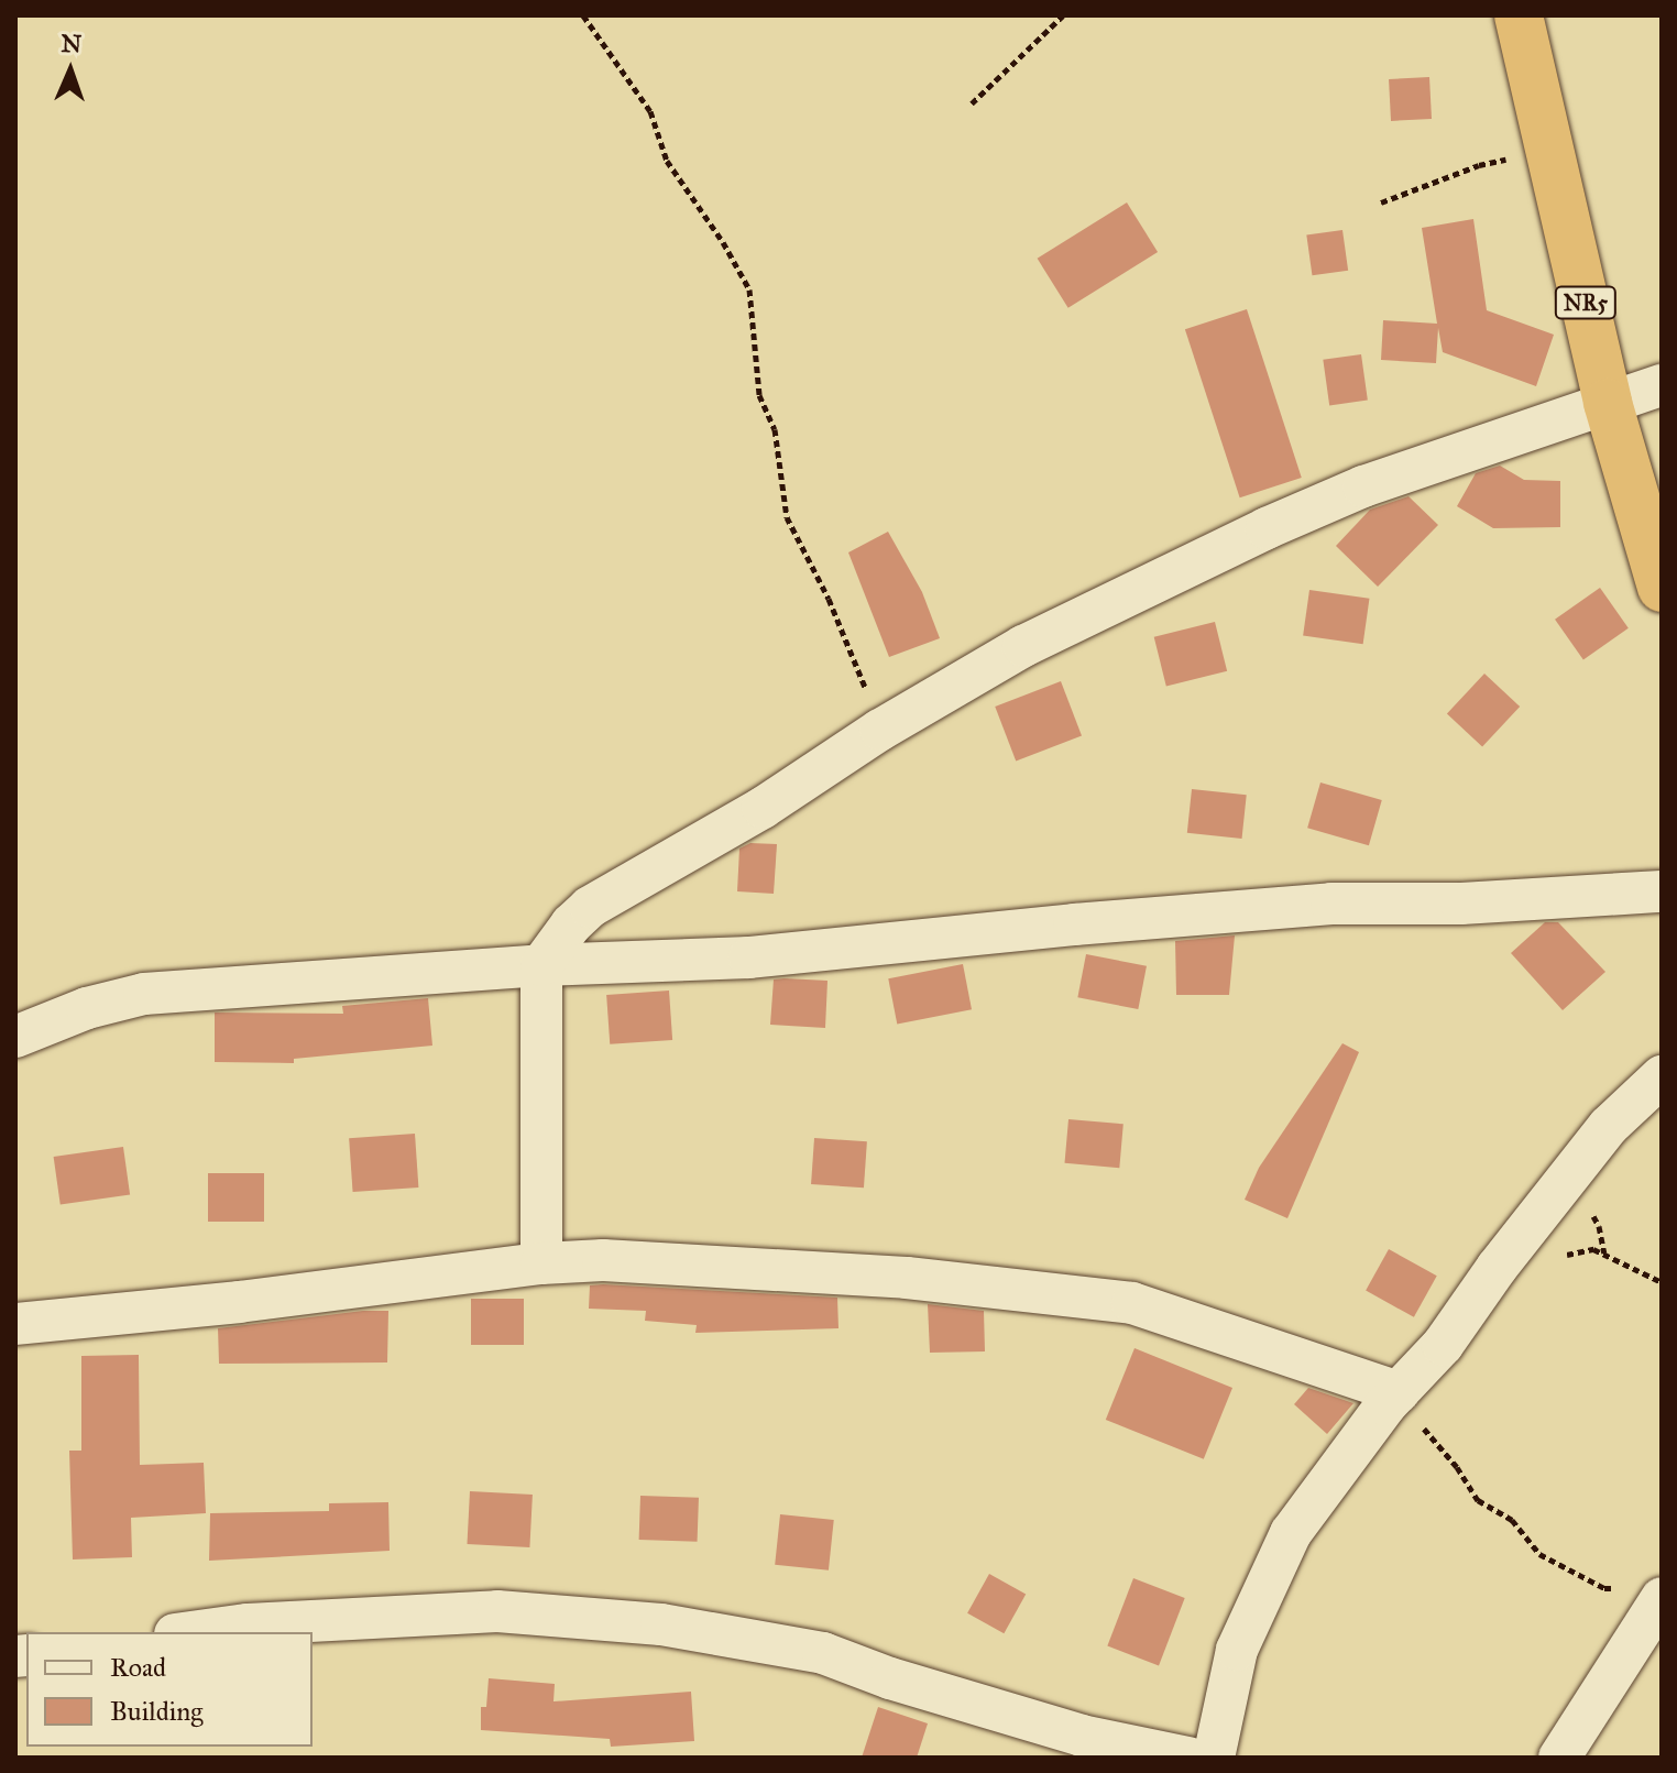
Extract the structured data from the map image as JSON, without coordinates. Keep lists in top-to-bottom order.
{
  "streets": {
    "highway": ["NR5"]
  },
  "legend": ["Road", "Building"],
  "north": "top"
}
